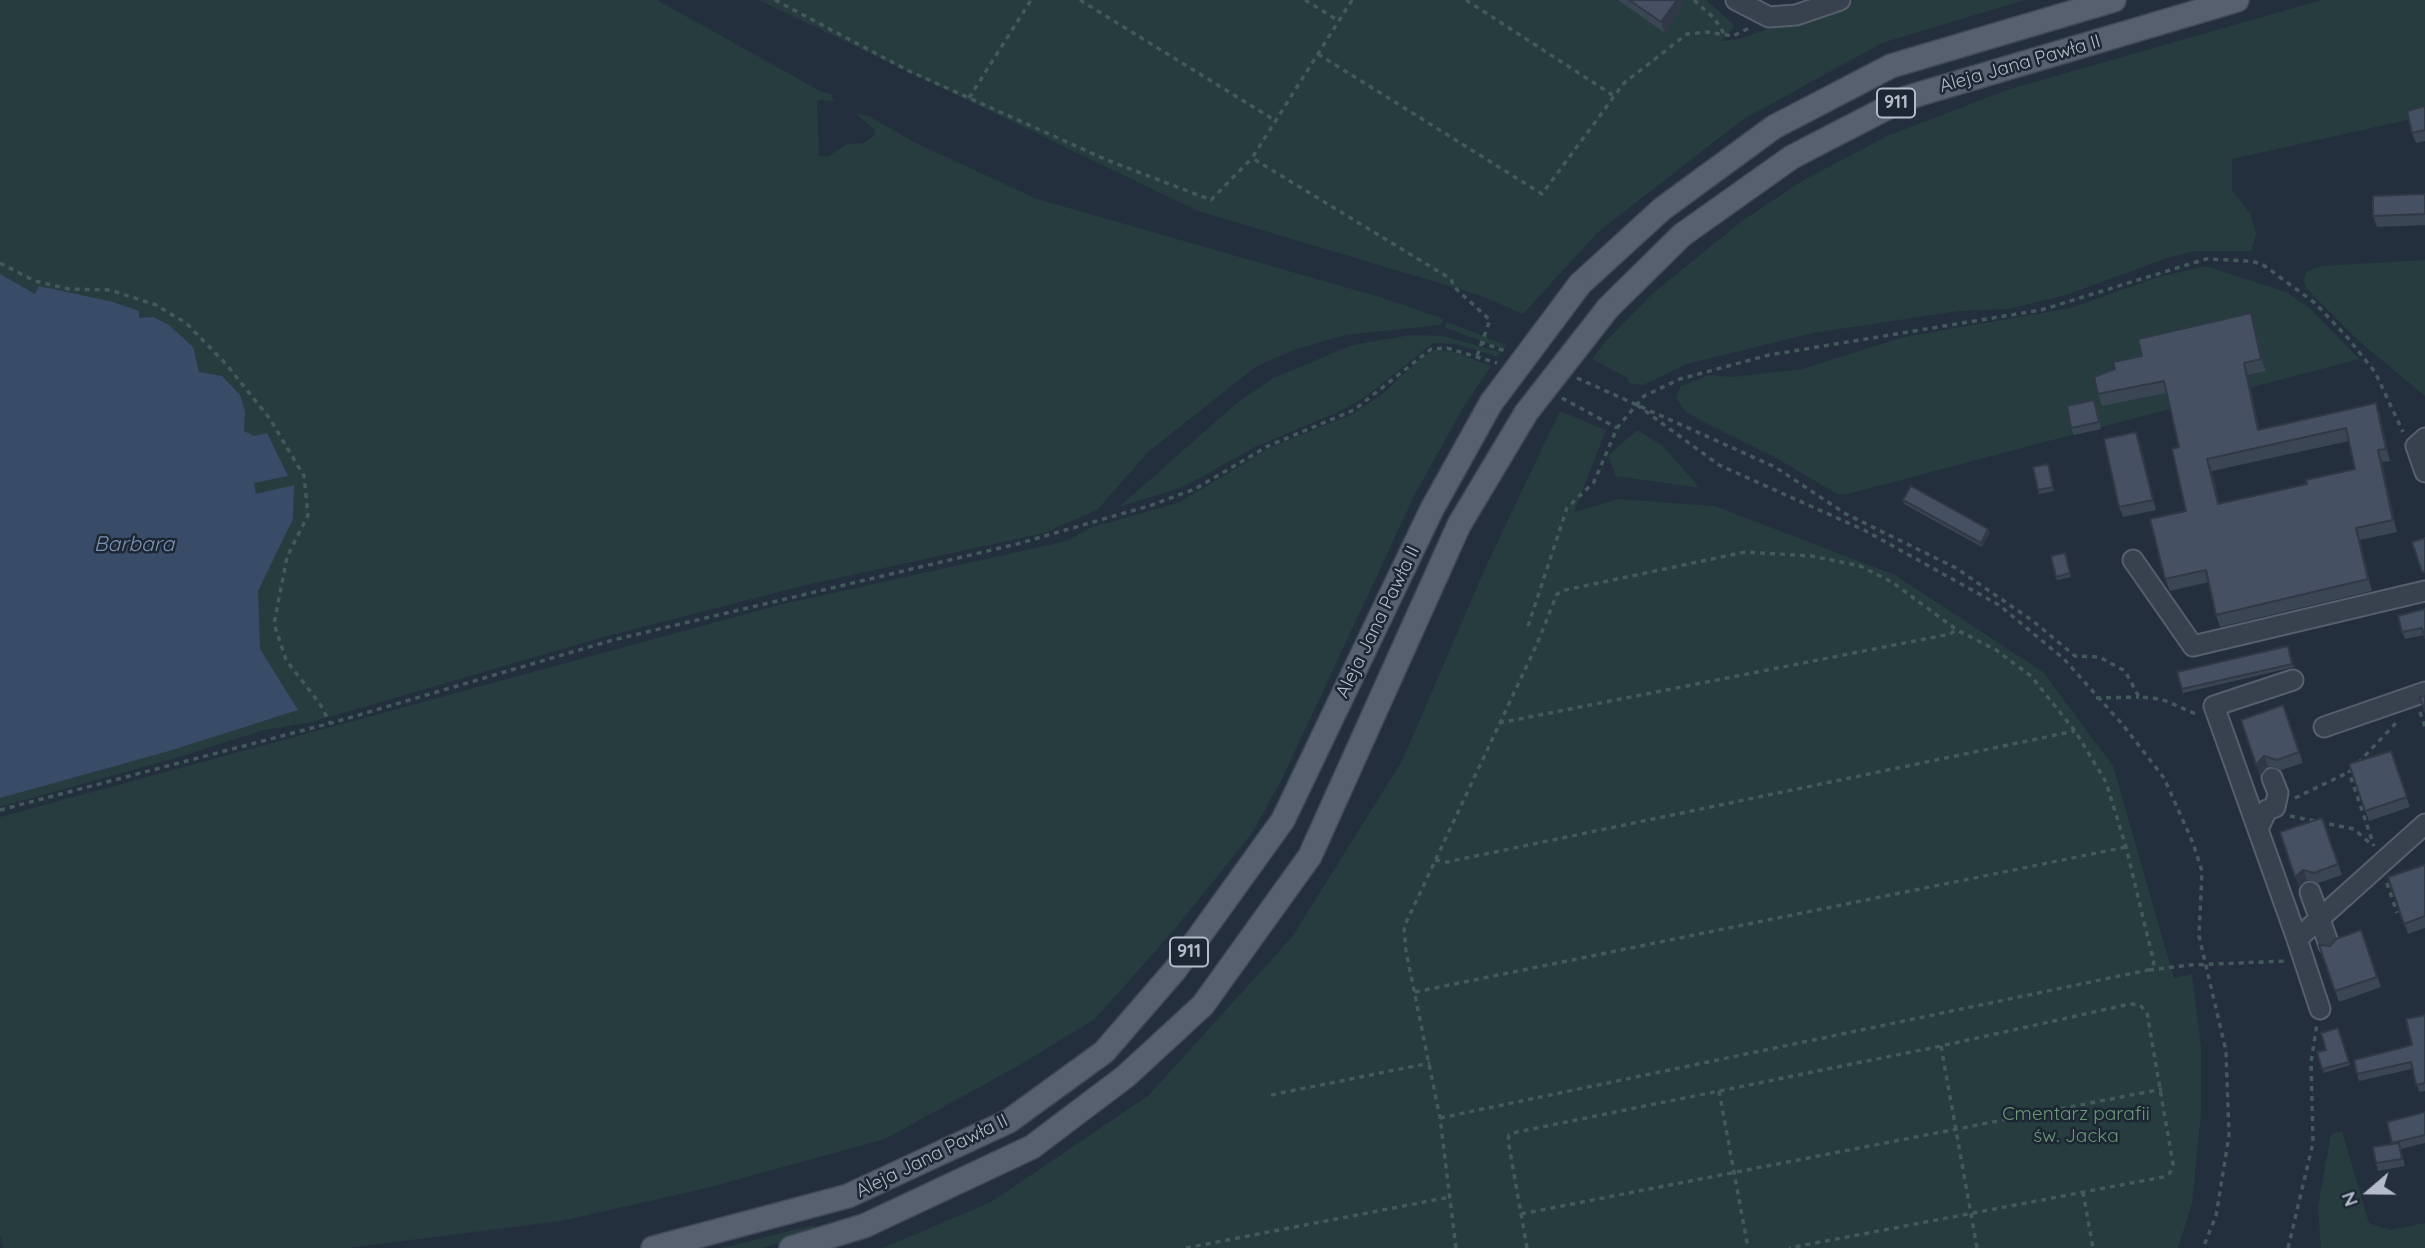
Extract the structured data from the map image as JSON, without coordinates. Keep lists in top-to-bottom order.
{
  "streets": {
    "main road": ["Aleja Jana Pawła II", "911"]
  },
  "water": ["Barbara"],
  "parks": ["Cmentarz parafii św. Jacka"],
  "north": "left"
}
